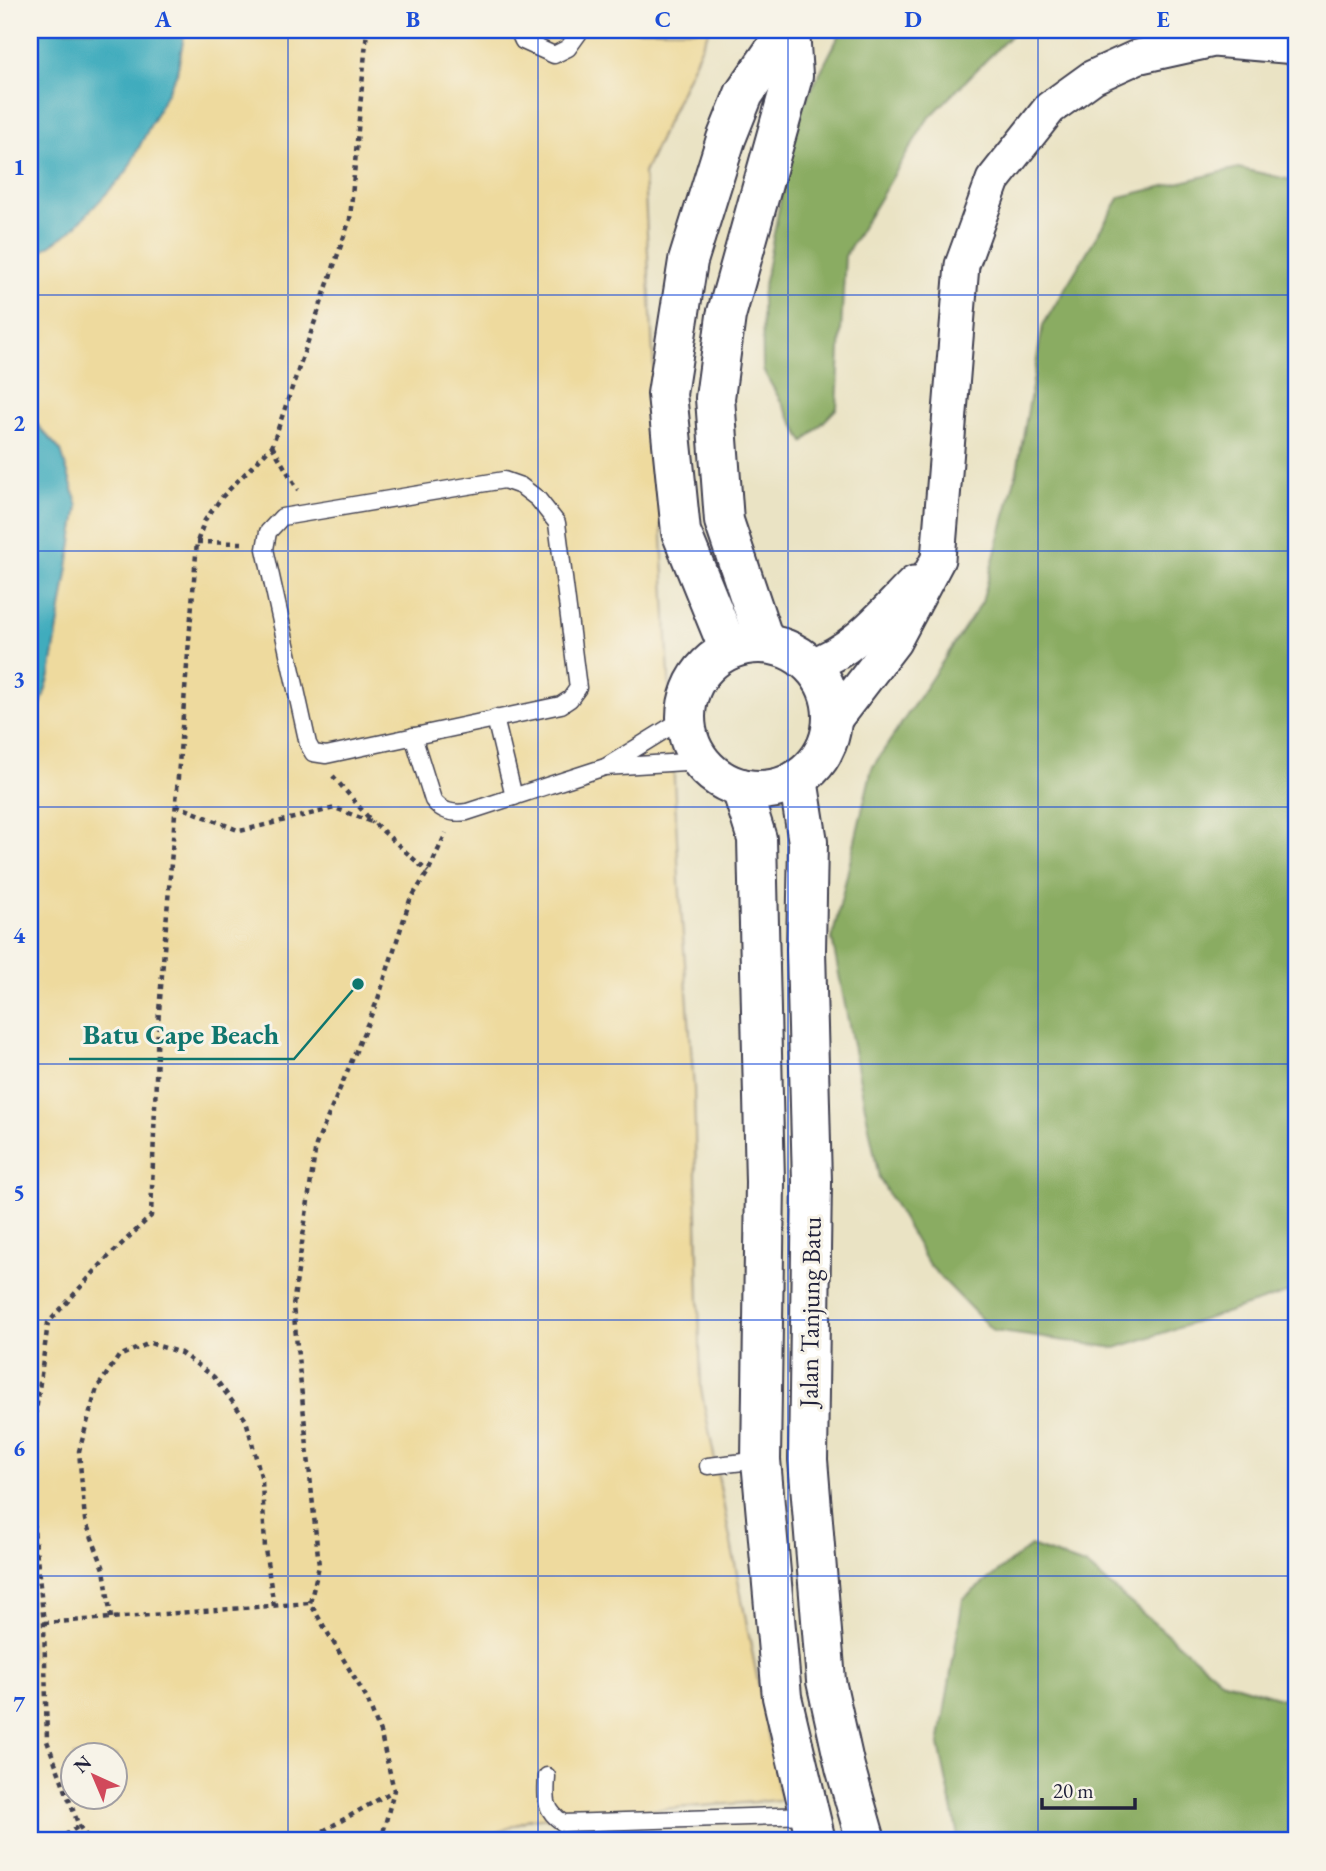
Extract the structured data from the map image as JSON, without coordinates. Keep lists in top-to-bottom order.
{
  "streets": {
    "street": ["Jalan Tanjung Batu"]
  },
  "places": ["Batu Cape Beach"],
  "scale_bar": "20 m",
  "north": "top left",
  "grid": {
    "columns": [
      "A",
      "B",
      "C",
      "D",
      "E"
    ],
    "rows": [
      "1",
      "2",
      "3",
      "4",
      "5",
      "6",
      "7"
    ]
  }
}
